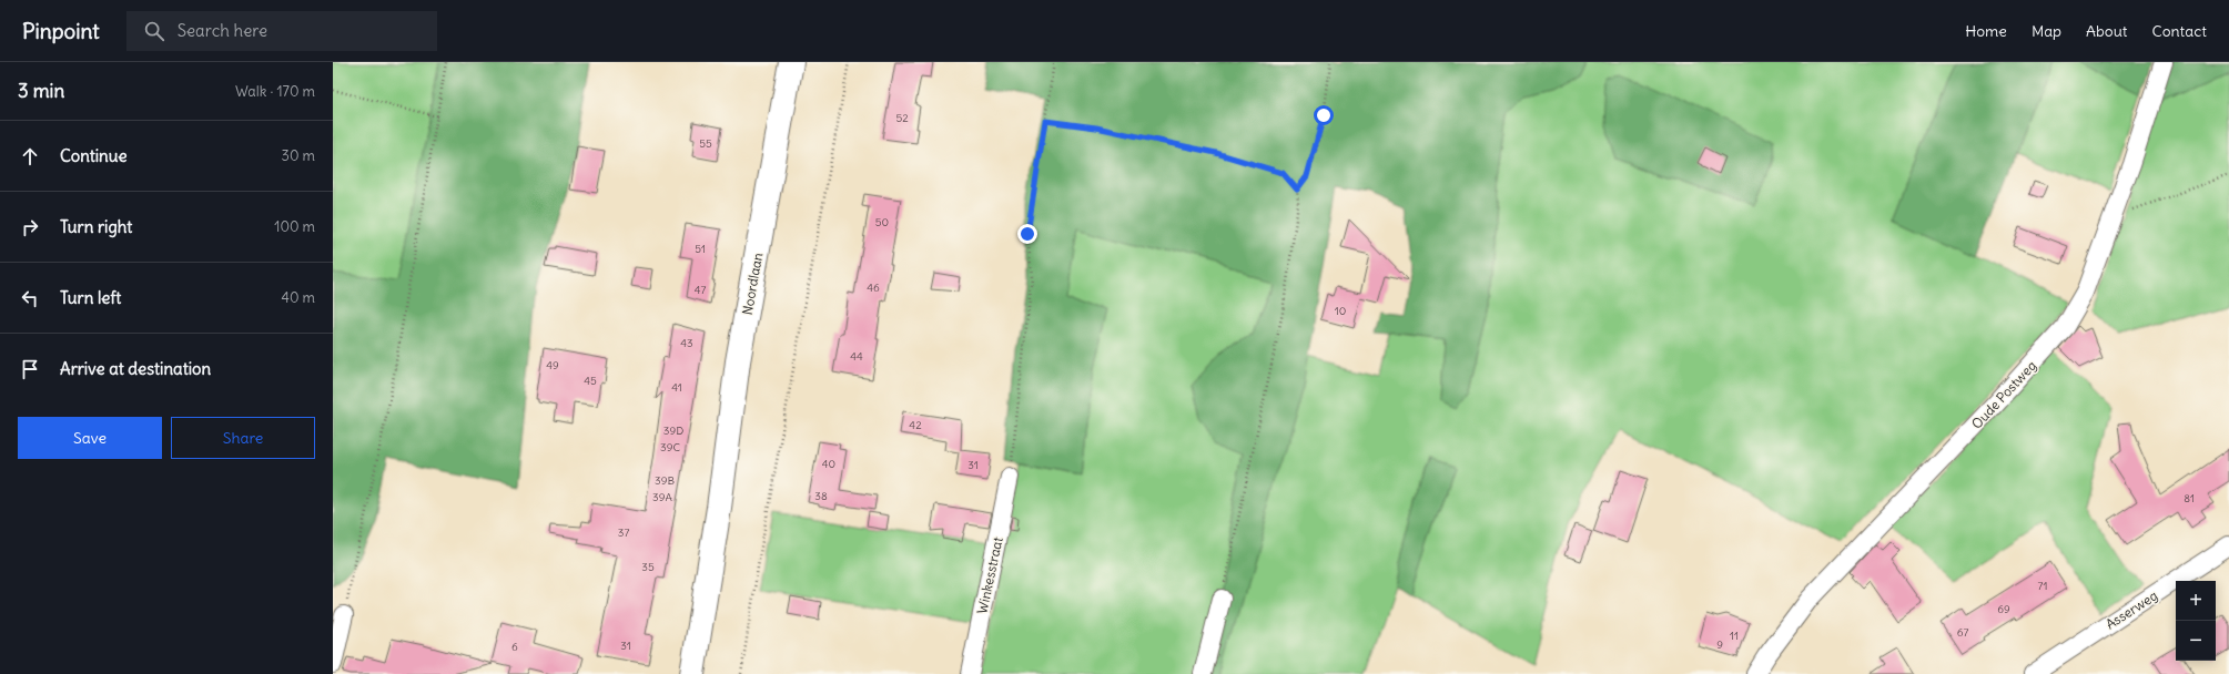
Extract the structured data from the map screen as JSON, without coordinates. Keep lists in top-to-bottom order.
{
  "streets": {
    "main road": ["Noordlaan"],
    "street": ["Oude Postweg", "Winkesstraat", "Asserweg"]
  },
  "house_numbers": [
    "52",
    "55",
    "50",
    "51",
    "46",
    "47",
    "10",
    "43",
    "44",
    "49",
    "45",
    "41",
    "42",
    "39D",
    "39C",
    "40",
    "31",
    "39B",
    "38",
    "39A",
    "81",
    "37",
    "35",
    "71",
    "69",
    "67",
    "11",
    "9",
    "31",
    "6"
  ],
  "page": {
    "header": "Pinpoint",
    "search": "Search here",
    "nav": [
      "Home",
      "Map",
      "About",
      "Contact"
    ],
    "heading": ["3 min", "Walk · 170 m"],
    "list": [
      ["Continue", "30 m"],
      ["Turn right", "100 m"],
      ["Turn left", "40 m"],
      "Arrive at destination"
    ],
    "buttons": ["Save", "Share"],
    "map_buttons": ["+", "−"]
  }
}
